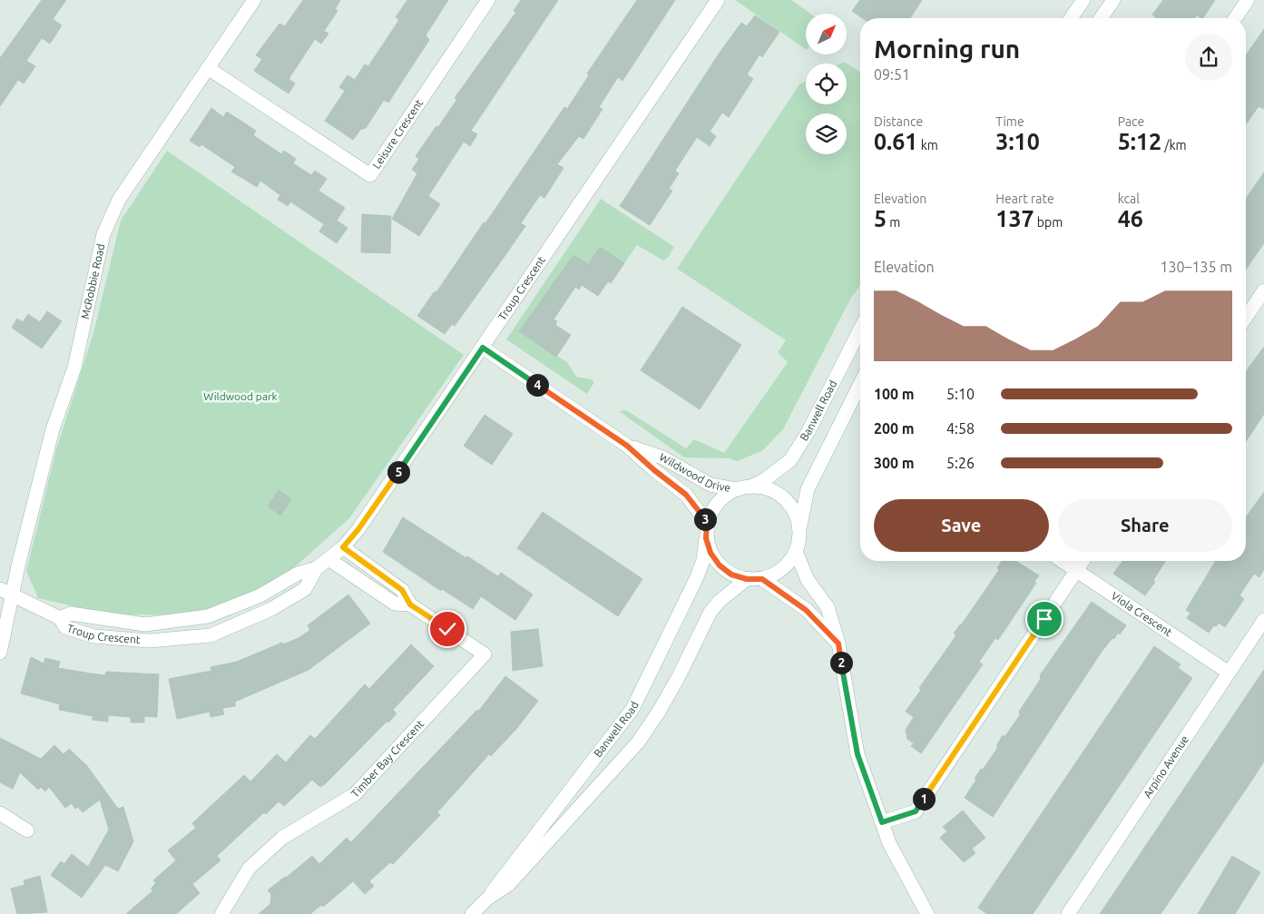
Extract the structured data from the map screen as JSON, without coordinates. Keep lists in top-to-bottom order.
{
  "streets": {
    "street": [
      "Leisure Crescent",
      "McRobbie Road",
      "Troup Crescent",
      "Banwell Road",
      "Wildwood Drive",
      "Viola Crescent",
      "Timber Bay Crescent",
      "Arpino Avenue"
    ]
  },
  "crossings": [
    ["Leisure Crescent", "McRobbie Road"],
    ["Troup Crescent", "Wildwood Drive"],
    ["Troup Crescent", "Timber Bay Crescent"],
    ["Banwell Road", "Wildwood Drive"],
    ["Viola Crescent", "Arpino Avenue"]
  ],
  "parks": ["Wildwood park"],
  "north": "top right",
  "page": {
    "heading": ["Morning run", "09:51"],
    "stats": [
      ["Distance", "0.61 km"],
      ["Time", "3:10"],
      ["Pace", "5:12 /km"],
      ["Elevation", "5 m"],
      ["Heart rate", "137 bpm"],
      ["kcal", "46"]
    ],
    "chart": ["Elevation", "130–135 m"],
    "pins": [
      "4",
      "5",
      "3",
      "2",
      "1"
    ],
    "list": [
      {
        "name": "100 m",
        "note": "5:10"
      },
      {
        "name": "200 m",
        "note": "4:58"
      },
      {
        "name": "300 m",
        "note": "5:26"
      }
    ],
    "buttons": ["Save", "Share"]
  }
}
